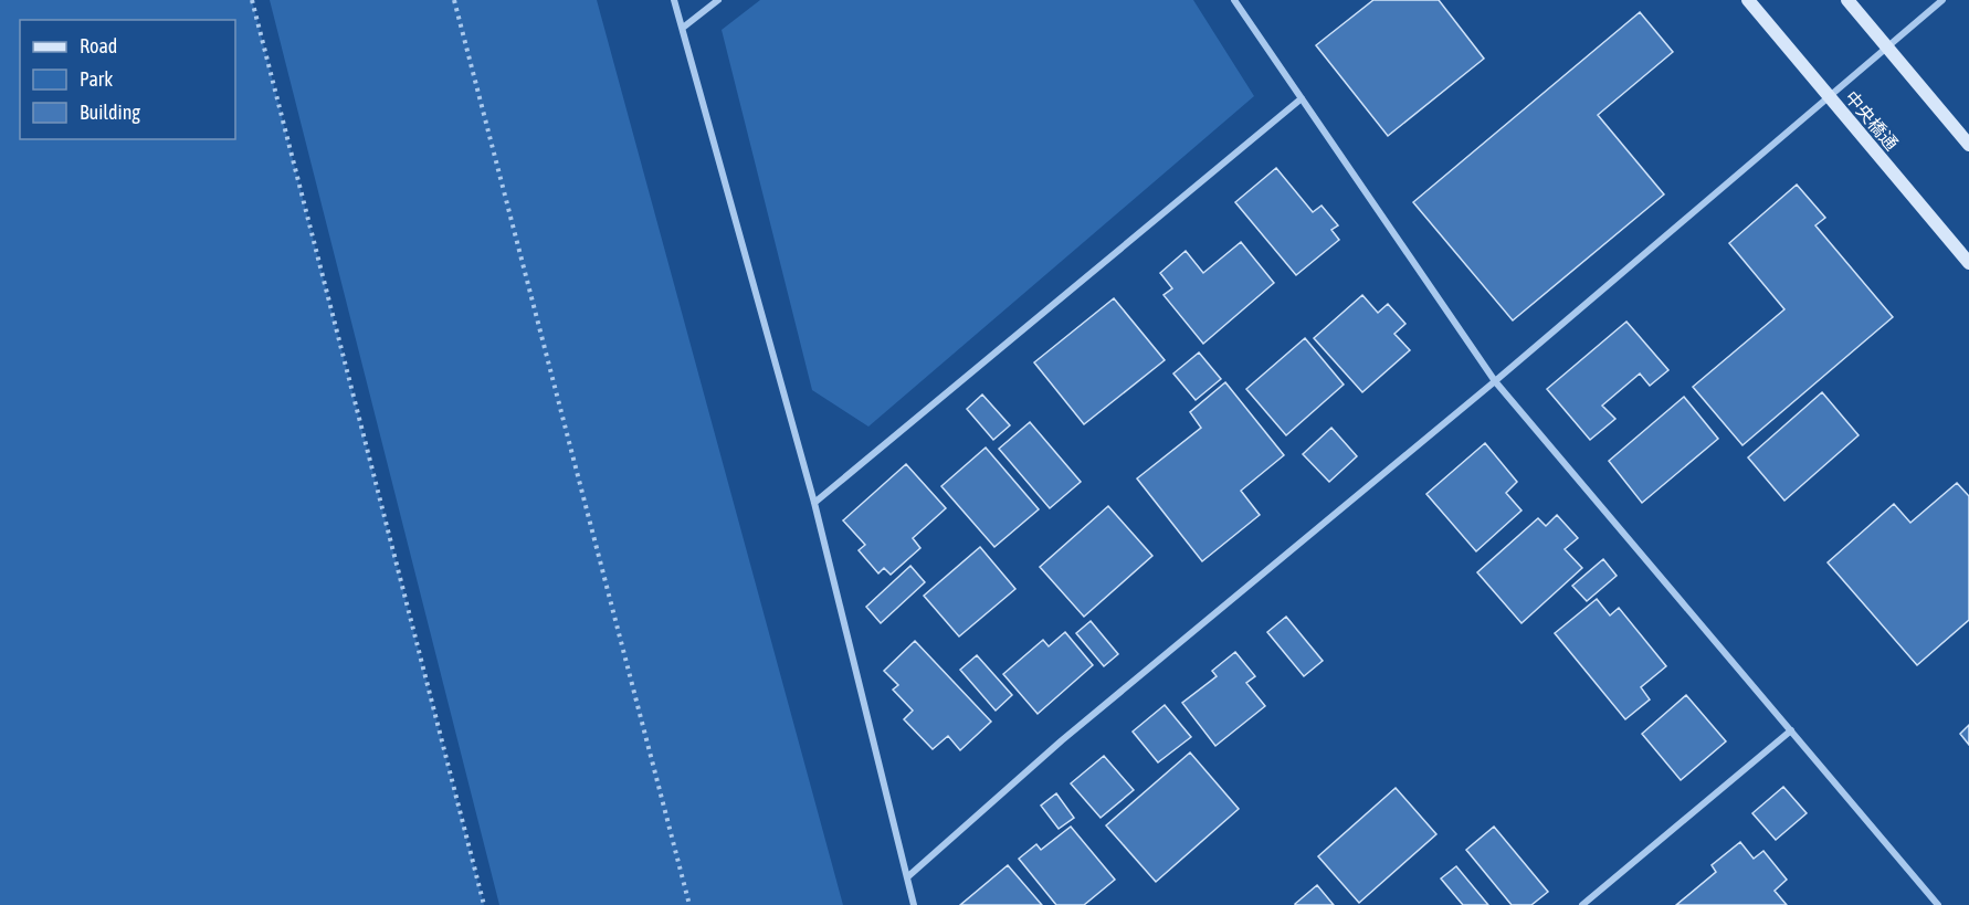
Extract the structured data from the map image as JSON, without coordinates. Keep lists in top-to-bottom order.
{
  "streets": {
    "street": ["中央橋通"]
  },
  "legend": ["Road", "Park", "Building"]
}
